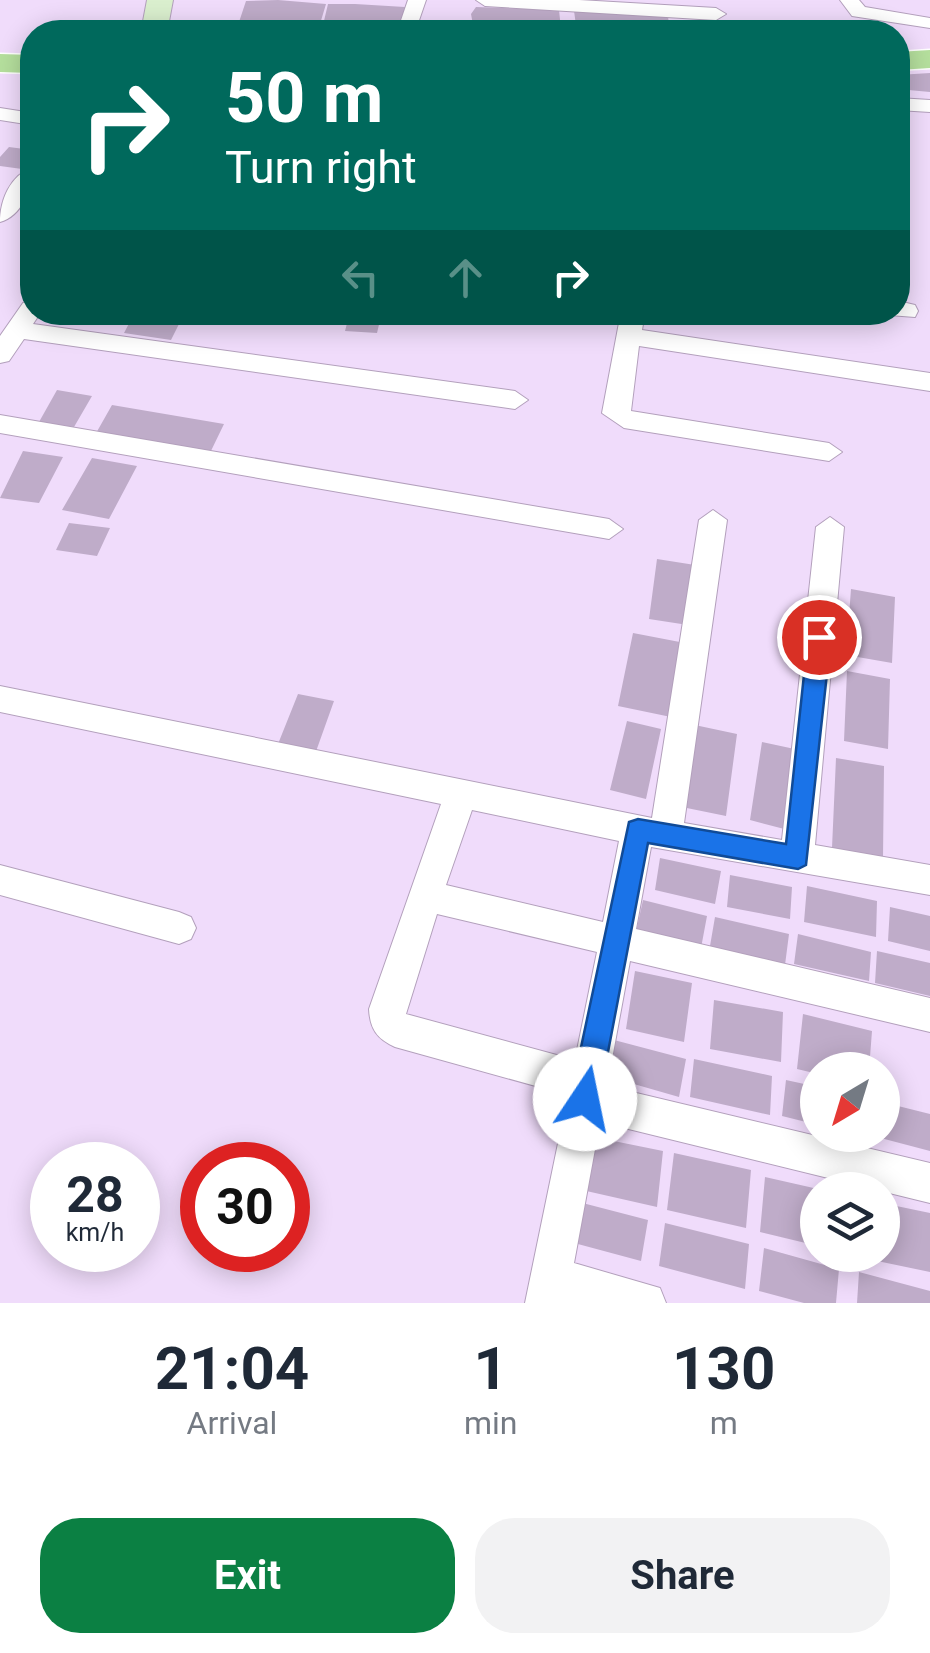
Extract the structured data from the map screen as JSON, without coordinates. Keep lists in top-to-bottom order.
{
  "north": "bottom left",
  "page": {
    "turn": ["50 m", "Turn right"],
    "speed": "28 km/h",
    "limit": "30",
    "eta": [
      "21:04",
      "Arrival",
      "1",
      "min",
      "130",
      "m"
    ],
    "buttons": ["Exit", "Share"]
  }
}
